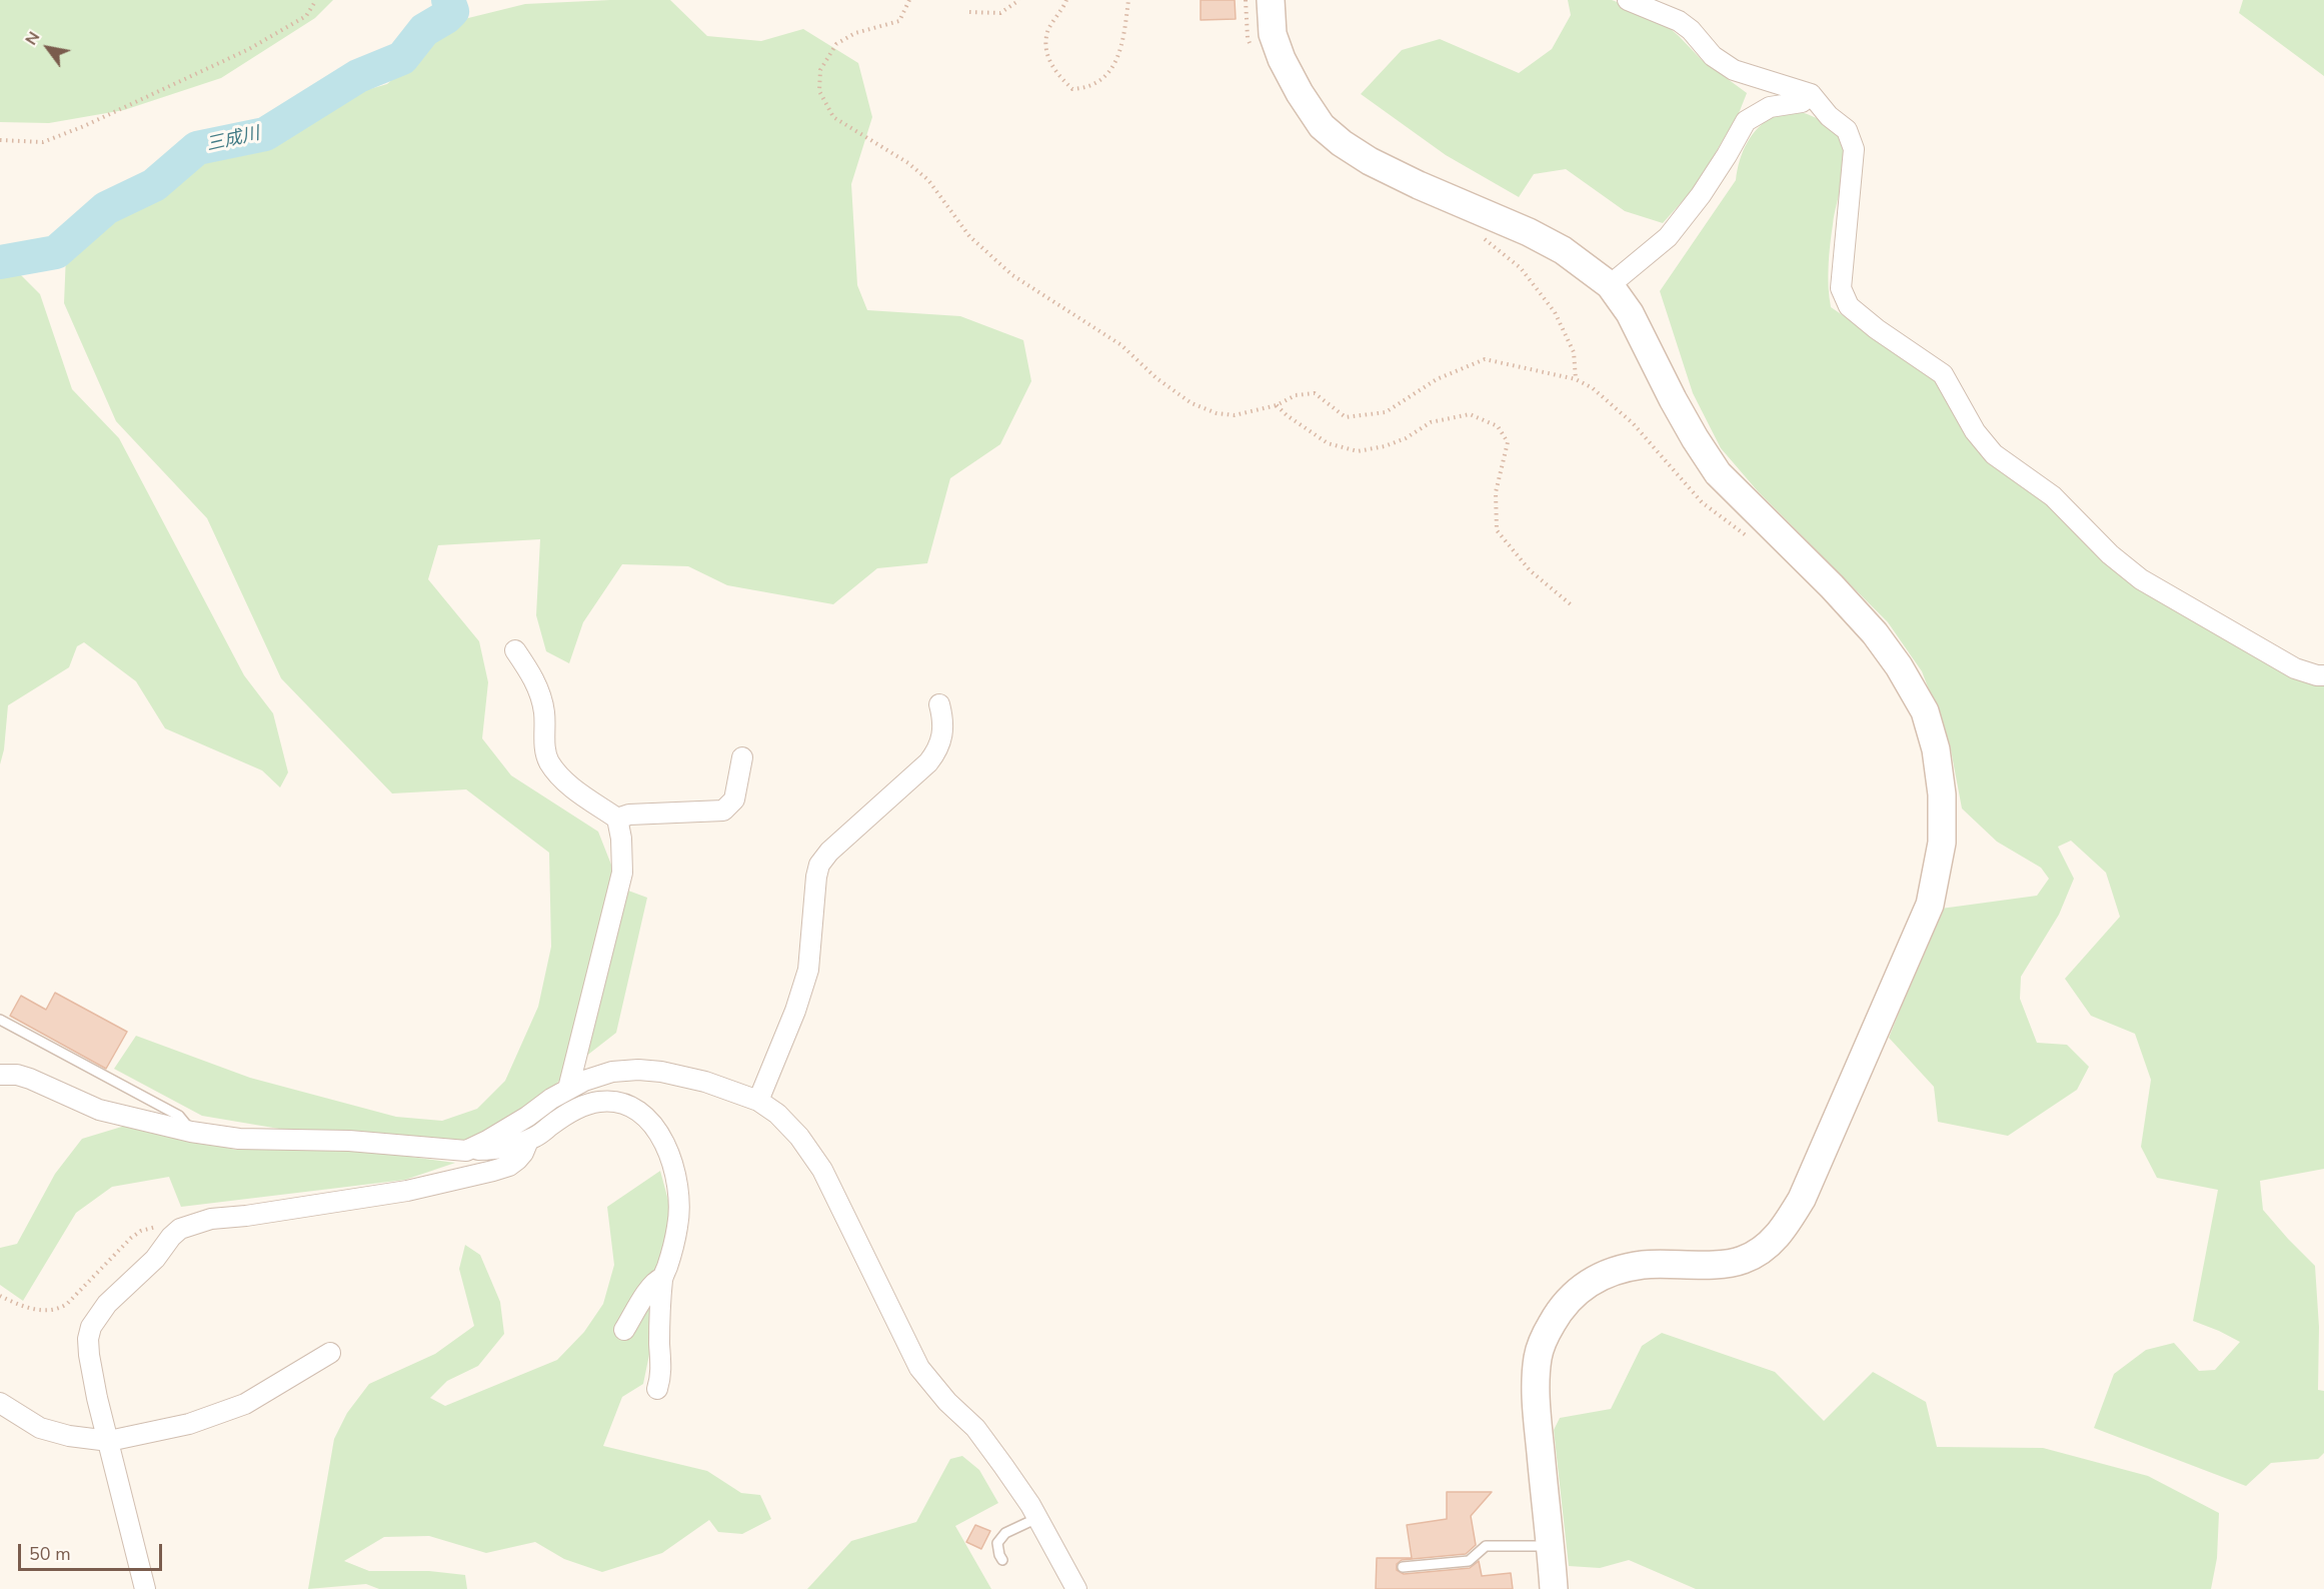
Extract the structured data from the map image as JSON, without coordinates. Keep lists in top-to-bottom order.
{
  "water": ["三成川"],
  "scale_bar": "50 m",
  "north": "top left"
}
